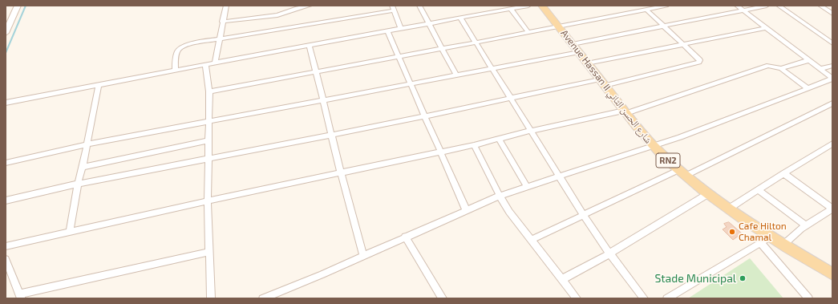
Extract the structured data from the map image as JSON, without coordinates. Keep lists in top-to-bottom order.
{
  "streets": {
    "main road": ["Avenue Hassan II شارع الحسن الثاني", "RN2"]
  },
  "places": ["Cafe Hilton Chamal", "Stade Municipal"]
}
